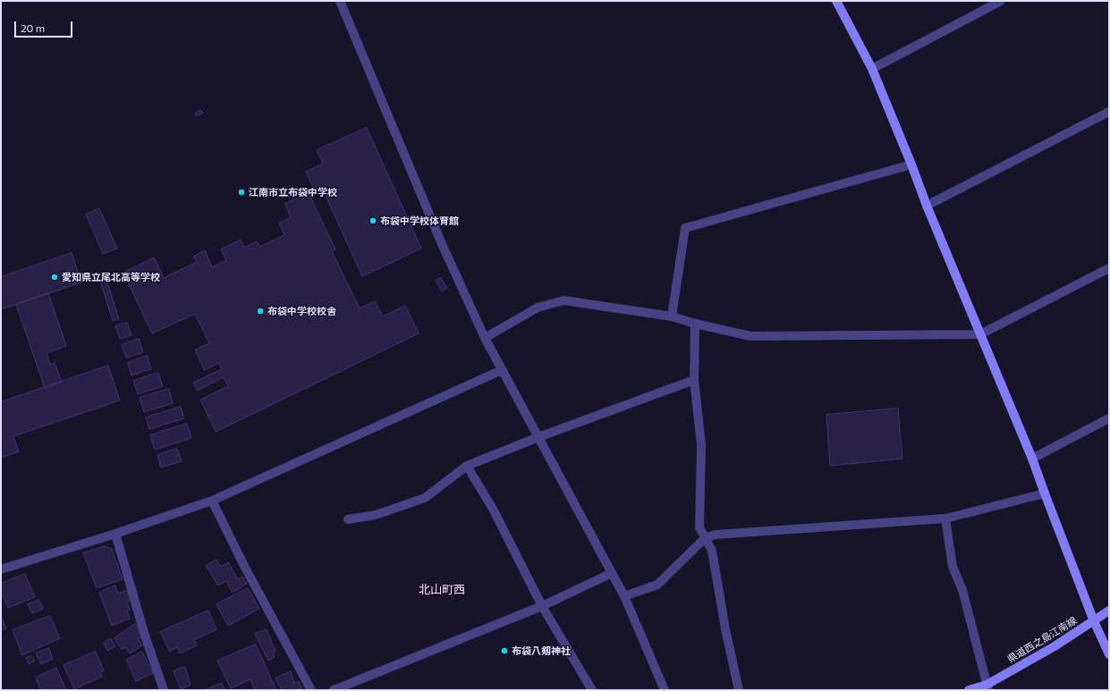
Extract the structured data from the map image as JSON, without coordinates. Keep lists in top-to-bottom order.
{
  "streets": {
    "street": ["県道西之島江南線"]
  },
  "districts": ["北山町西"],
  "places": [
    "江南市立布袋中学校",
    "布袋中学校体育館",
    "愛知県立尾北高等学校",
    "布袋中学校校舎",
    "布袋八剱神社"
  ],
  "scale_bar": "20 m"
}
